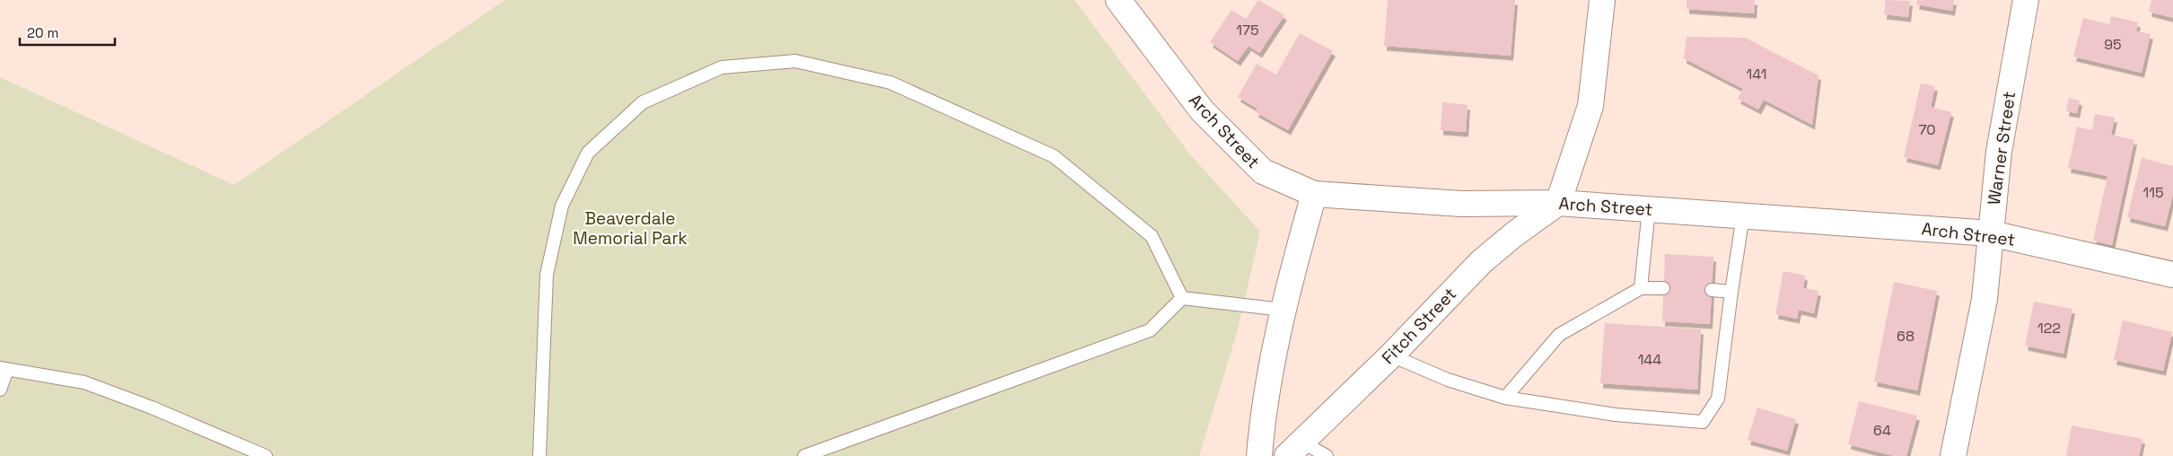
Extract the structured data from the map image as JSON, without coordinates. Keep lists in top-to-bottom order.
{
  "streets": {
    "street": ["Arch Street", "Warner Street", "Fitch Street"]
  },
  "crossings": [
    ["Arch Street", "Warner Street"],
    ["Arch Street", "Fitch Street"]
  ],
  "parks": ["Beaverdale Memorial Park"],
  "house_numbers": [
    "175",
    "95",
    "141",
    "70",
    "115",
    "122",
    "68",
    "144",
    "64"
  ],
  "scale_bar": "20 m"
}
